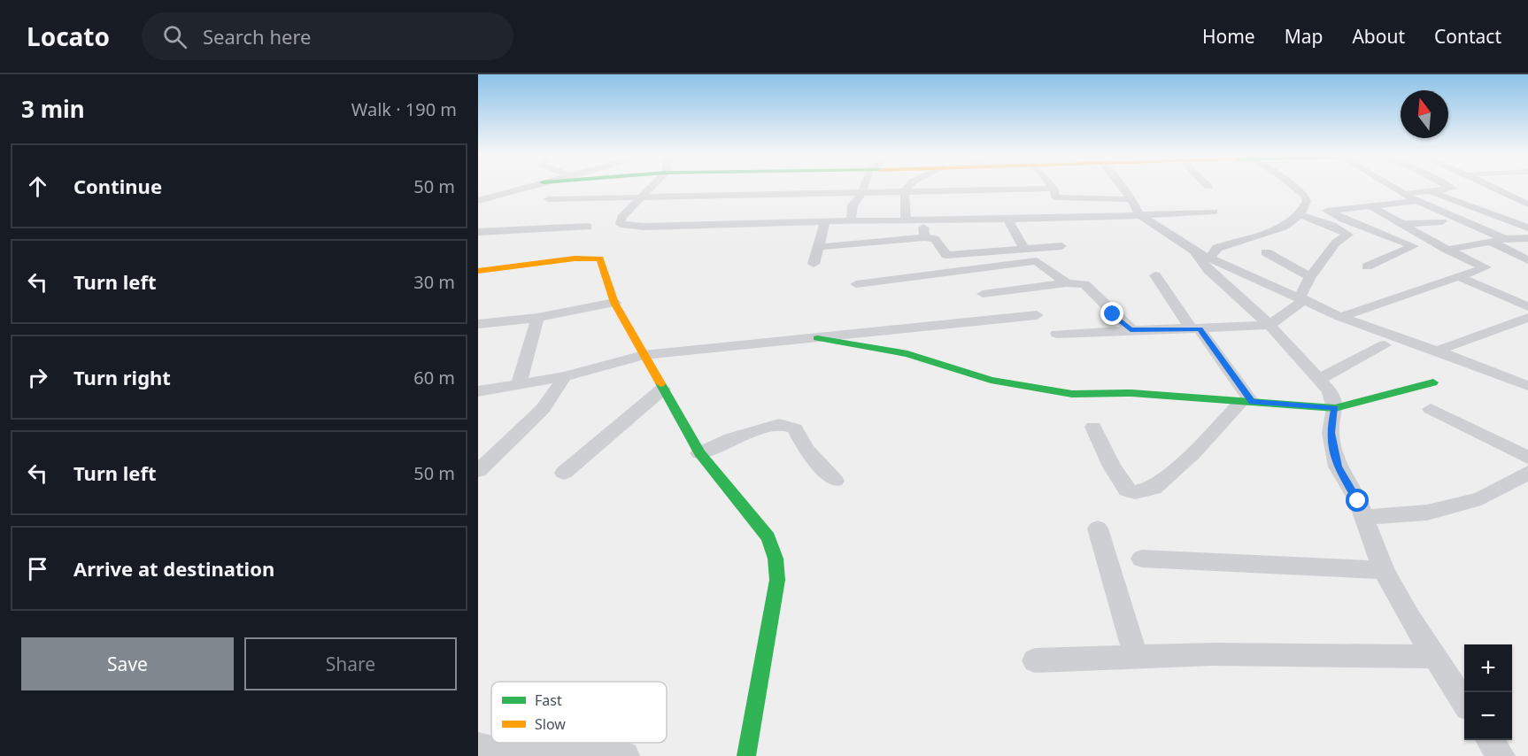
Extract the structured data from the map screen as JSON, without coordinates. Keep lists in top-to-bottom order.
{
  "legend": ["Fast", "Slow"],
  "north": "top",
  "page": {
    "header": "Locato",
    "search": "Search here",
    "nav": [
      "Home",
      "Map",
      "About",
      "Contact"
    ],
    "heading": ["3 min", "Walk · 190 m"],
    "list": [
      ["Continue", "50 m"],
      ["Turn left", "30 m"],
      ["Turn right", "60 m"],
      ["Turn left", "50 m"],
      "Arrive at destination"
    ],
    "buttons": ["Save", "Share"],
    "map_buttons": ["+", "−"]
  }
}
